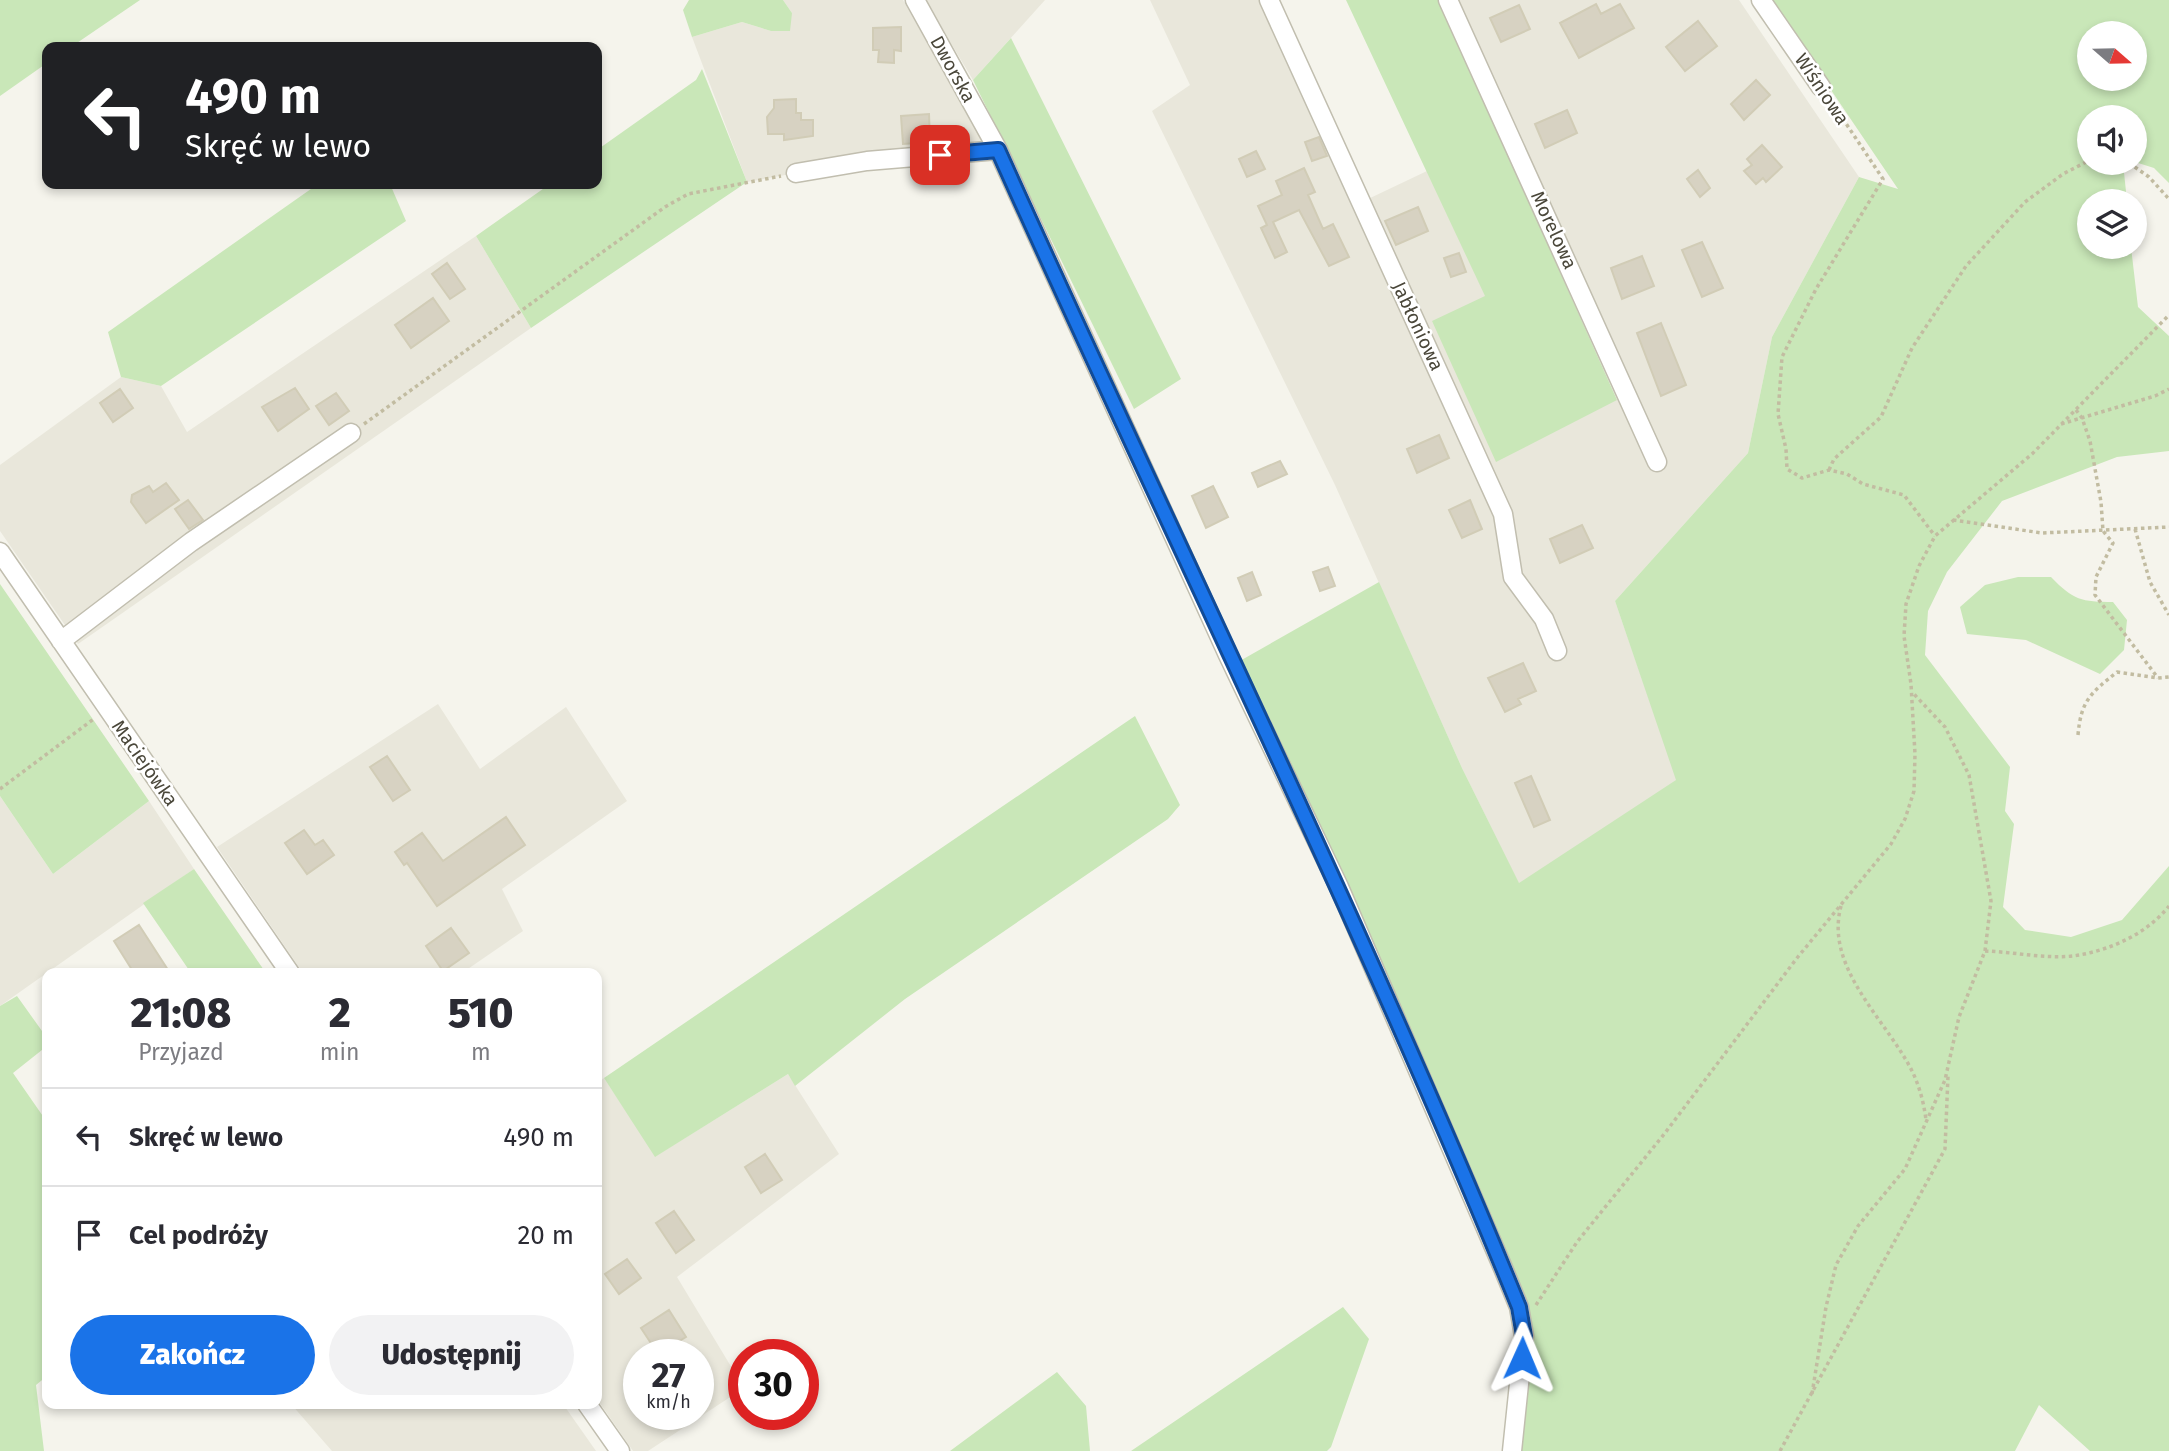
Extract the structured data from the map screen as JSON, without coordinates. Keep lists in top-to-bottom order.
{
  "streets": {
    "street": [
      "Dworska",
      "Wiśniowa",
      "Morelowa",
      "Jabłoniowa",
      "Maciejówka"
    ]
  },
  "north": "right",
  "page": {
    "turn": ["490 m", "Skręć w lewo"],
    "eta": [
      "21:08",
      "Przyjazd",
      "2",
      "min",
      "510",
      "m"
    ],
    "list": [
      {
        "name": "Skręć w lewo",
        "value": "490 m"
      },
      {
        "name": "Cel podróży",
        "value": "20 m"
      }
    ],
    "buttons": ["Zakończ", "Udostępnij"],
    "speed": "27 km/h",
    "limit": "30"
  }
}
